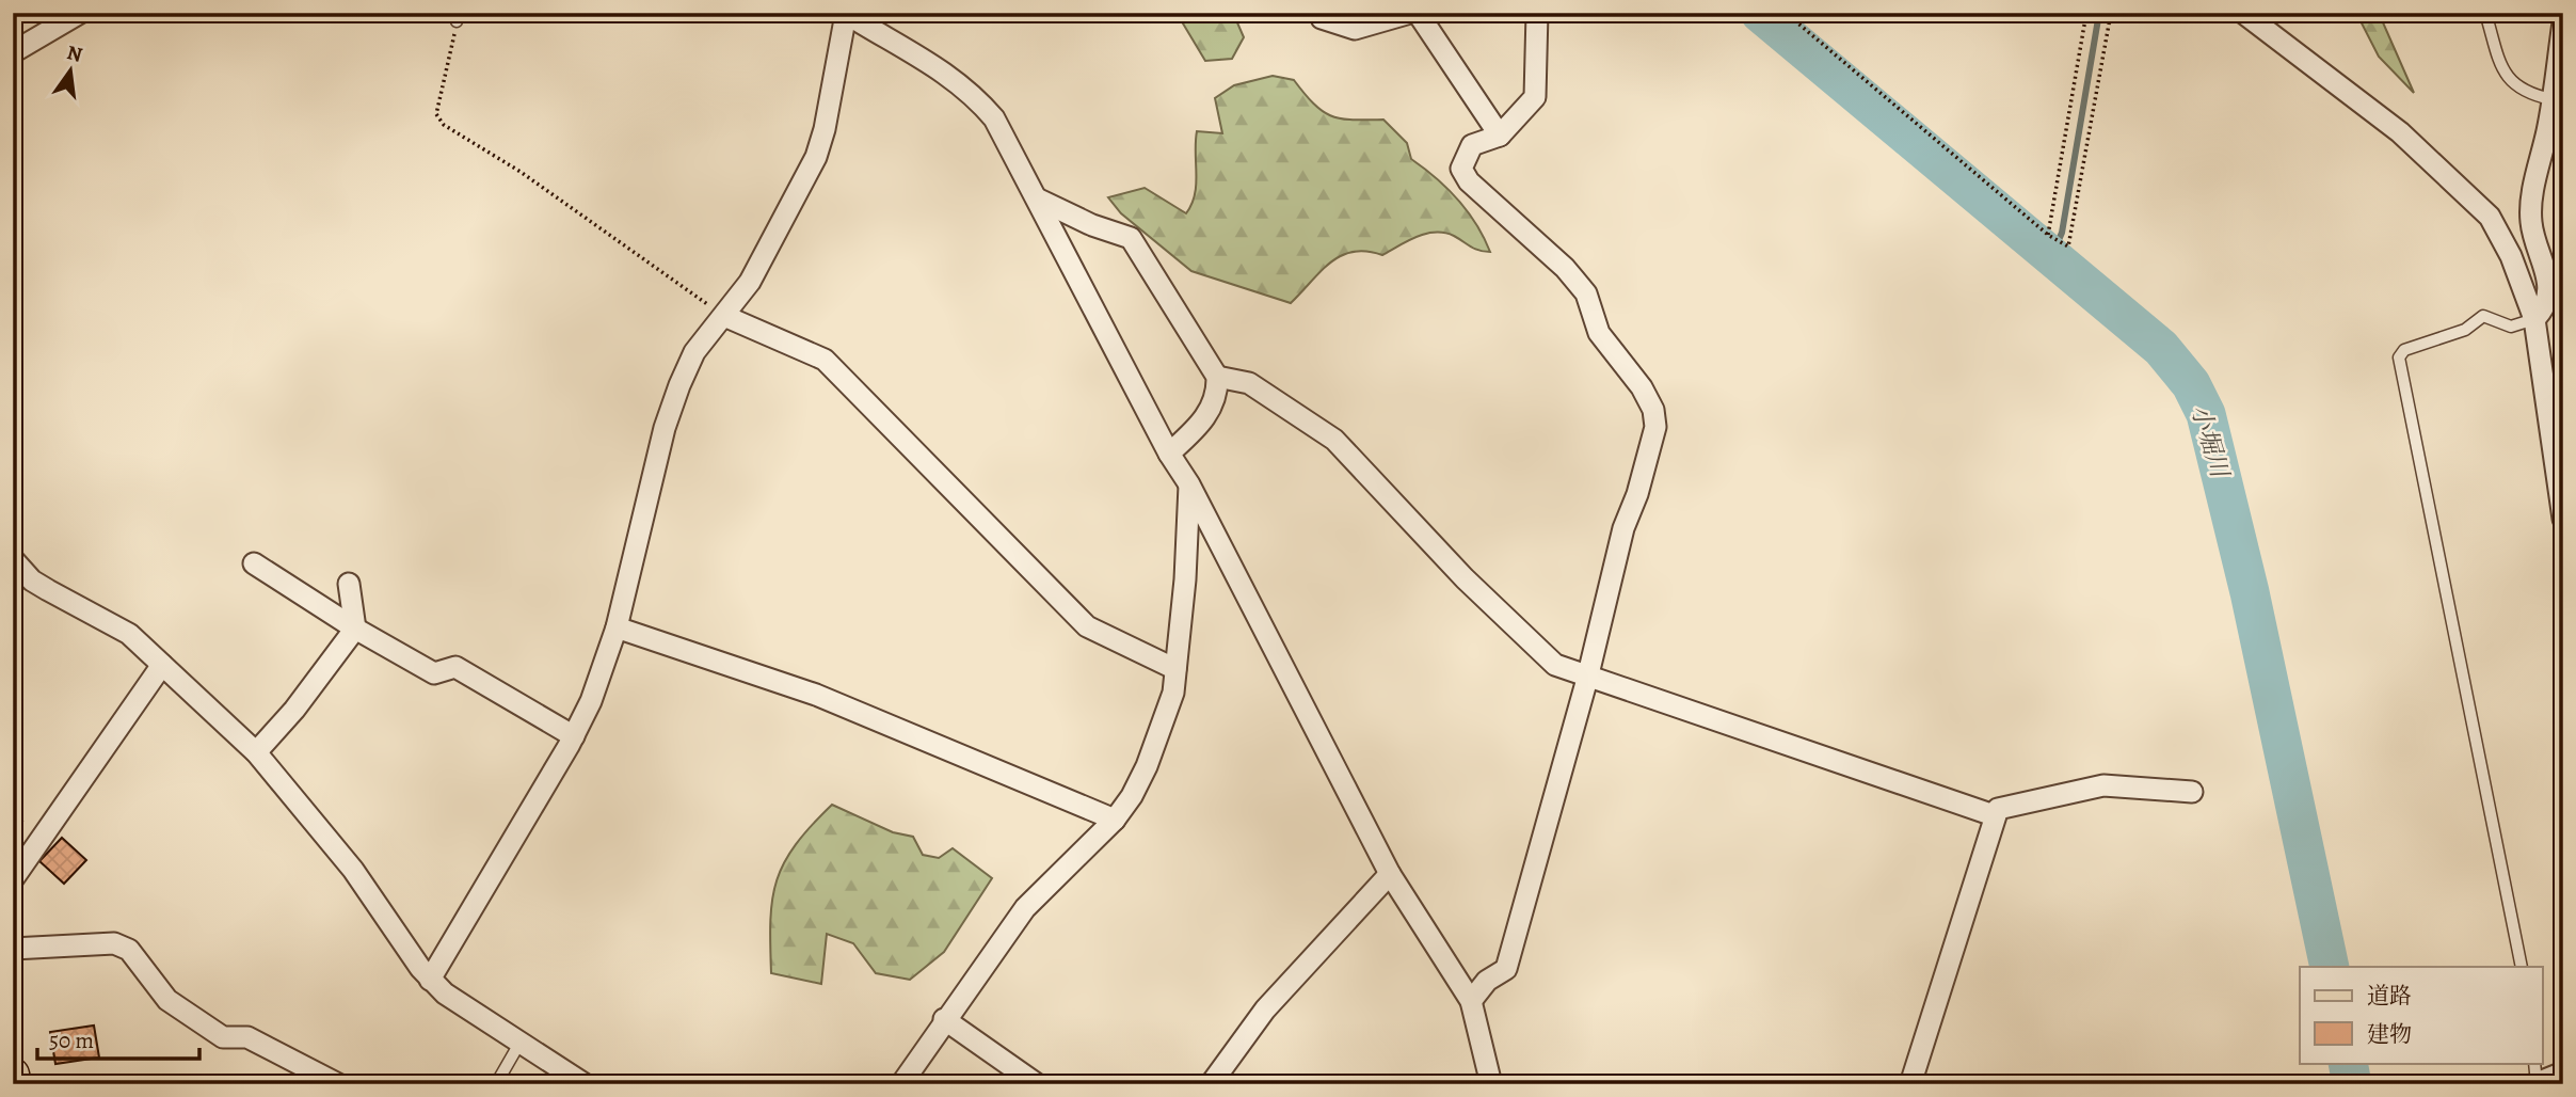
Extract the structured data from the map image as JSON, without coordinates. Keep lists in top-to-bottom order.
{
  "water": ["小堀川"],
  "legend": ["道路", "建物"],
  "scale_bar": "50 m",
  "north": "top"
}
